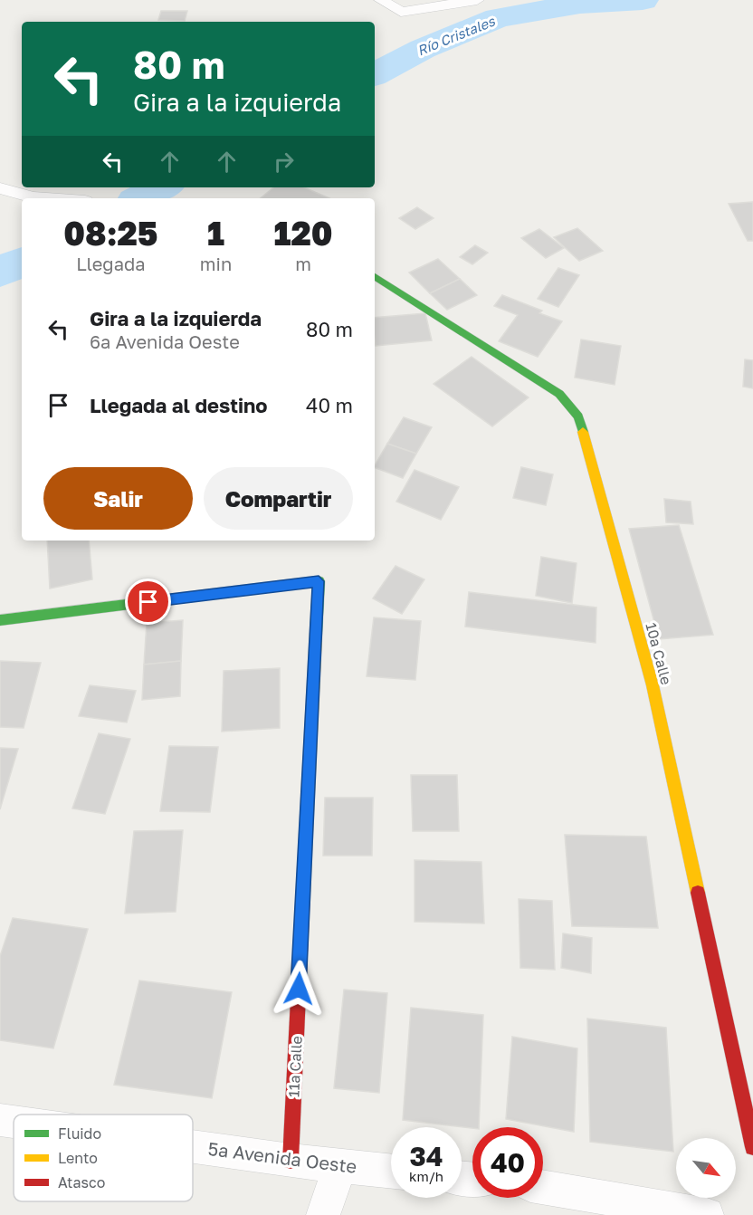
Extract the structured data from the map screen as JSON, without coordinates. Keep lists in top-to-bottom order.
{
  "streets": {
    "street": ["10a Calle", "11a Calle", "5a Avenida Oeste"]
  },
  "crossings": [
    ["11a Calle", "5a Avenida Oeste"]
  ],
  "water": ["Río Cristales"],
  "legend": ["Fluido", "Lento", "Atasco"],
  "north": "bottom right",
  "page": {
    "turn": ["80 m", "Gira a la izquierda"],
    "eta": [
      "08:25",
      "Llegada",
      "1",
      "min",
      "120",
      "m"
    ],
    "list": [
      {
        "name": "Gira a la izquierda",
        "note": "6a Avenida Oeste",
        "value": "80 m"
      },
      {
        "name": "Llegada al destino",
        "value": "40 m"
      }
    ],
    "buttons": ["Salir", "Compartir"],
    "speed": "34 km/h",
    "limit": "40"
  }
}
